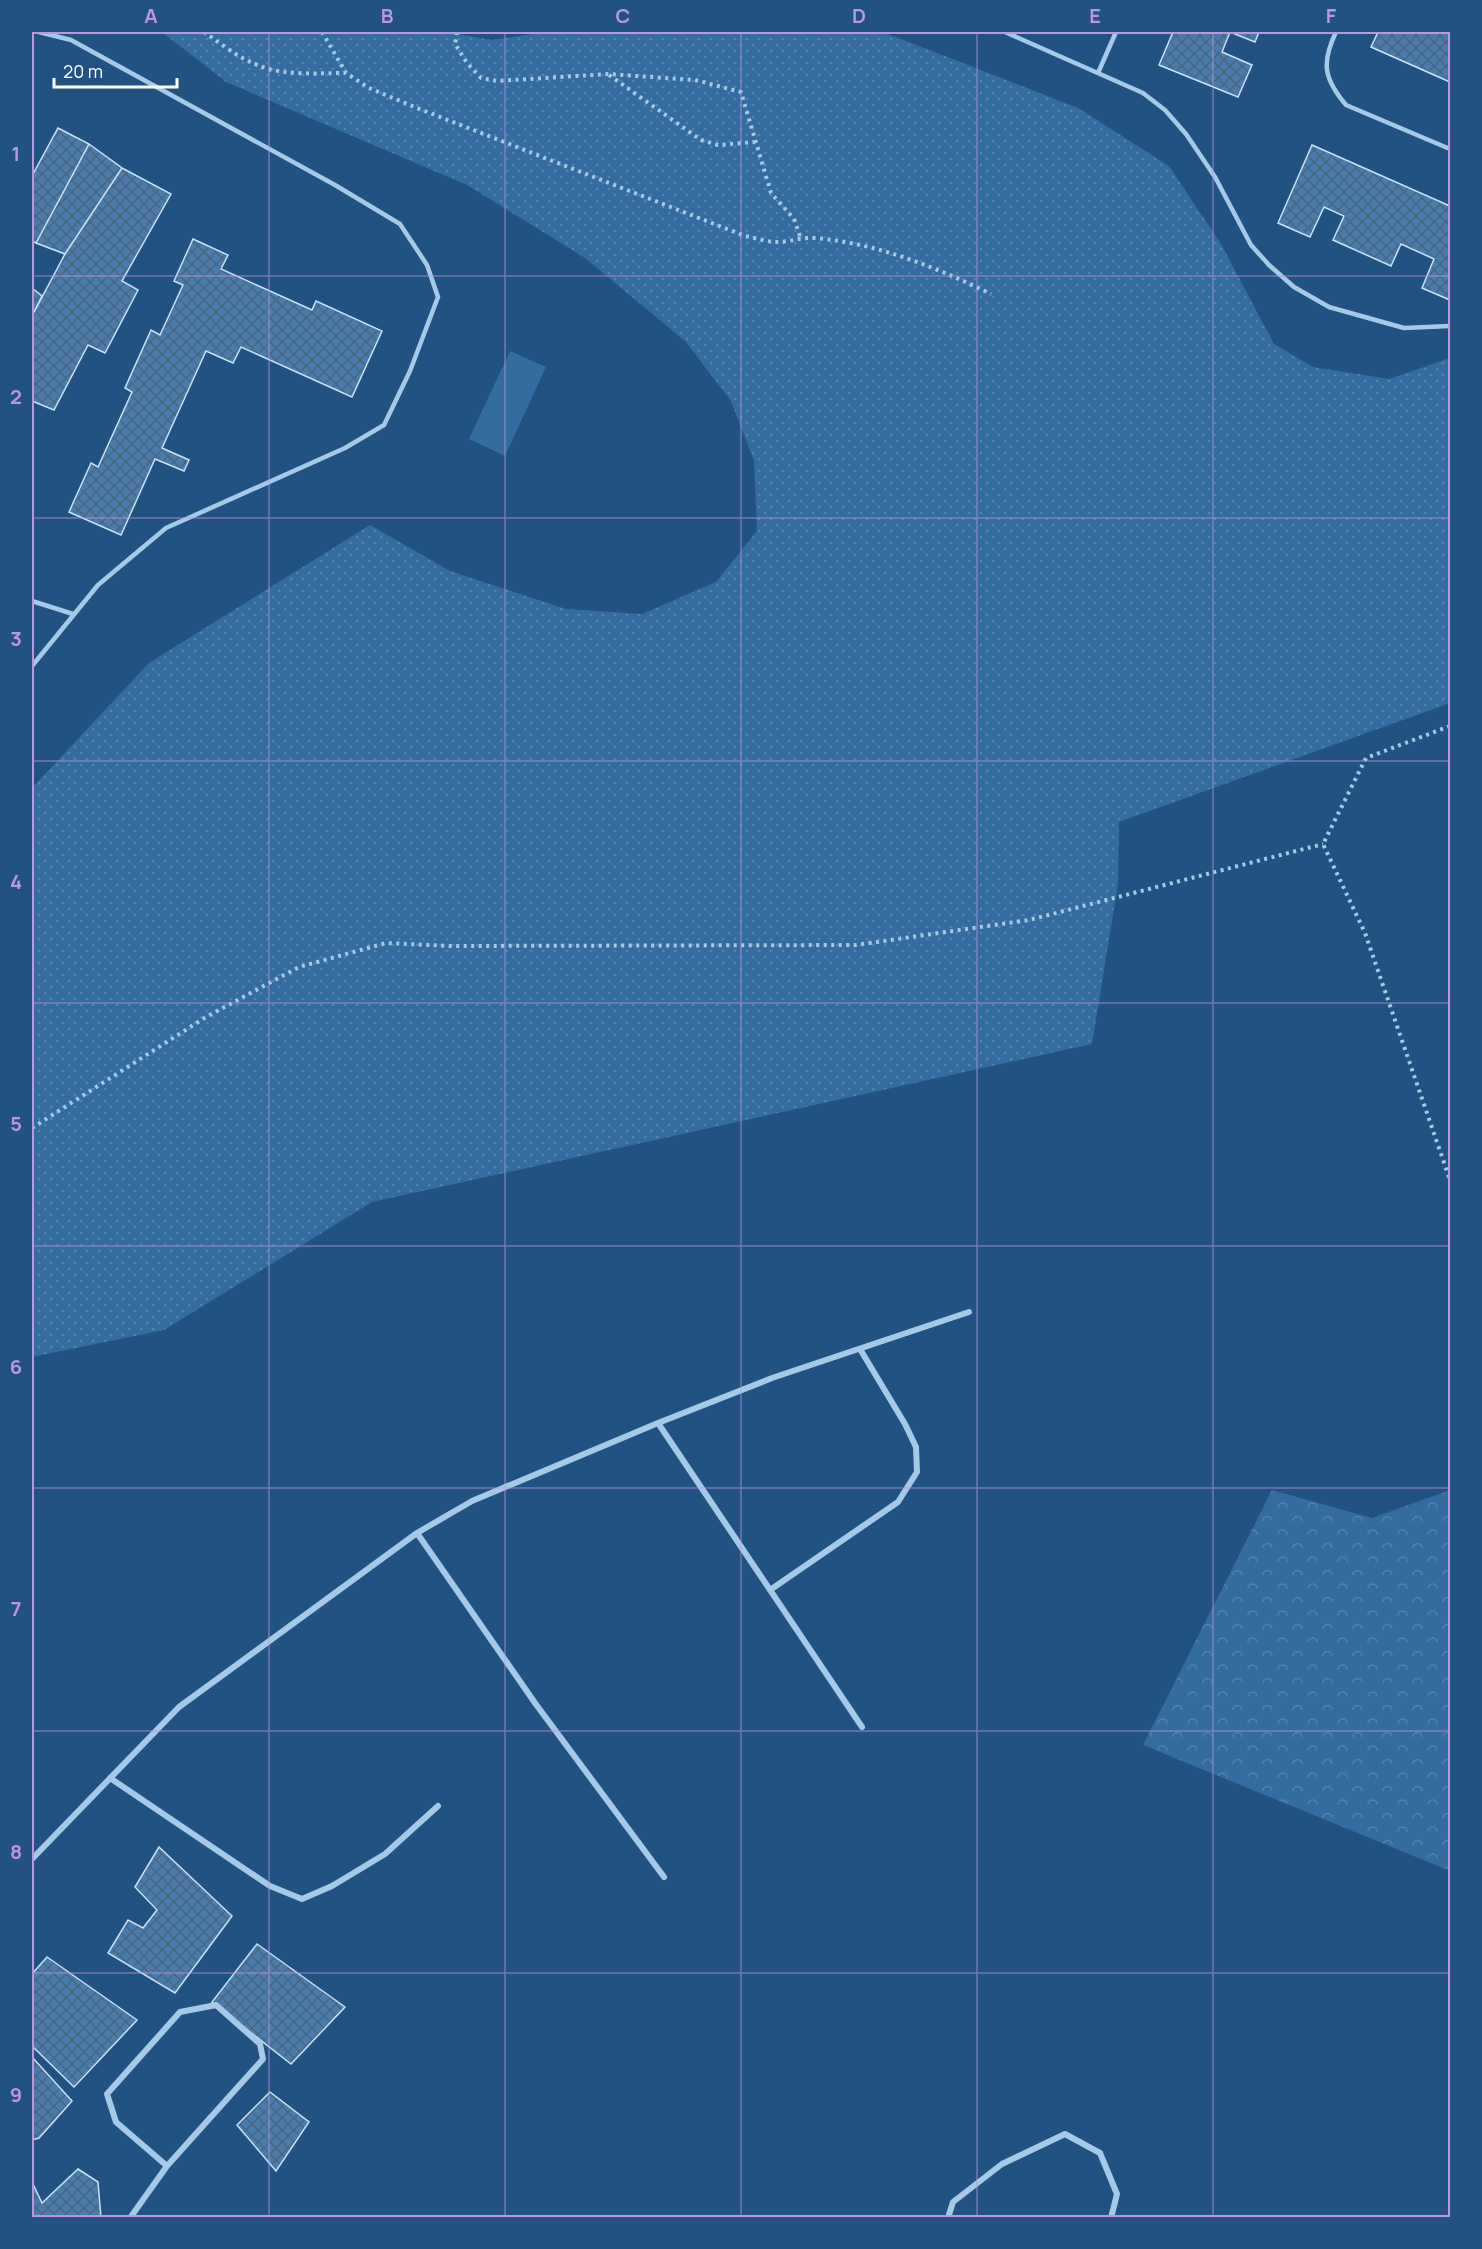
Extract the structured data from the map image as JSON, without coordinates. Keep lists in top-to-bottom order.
{
  "scale_bar": "20 m",
  "grid": {
    "columns": [
      "A",
      "B",
      "C",
      "D",
      "E",
      "F"
    ],
    "rows": [
      "1",
      "2",
      "3",
      "4",
      "5",
      "6",
      "7",
      "8",
      "9"
    ]
  }
}
